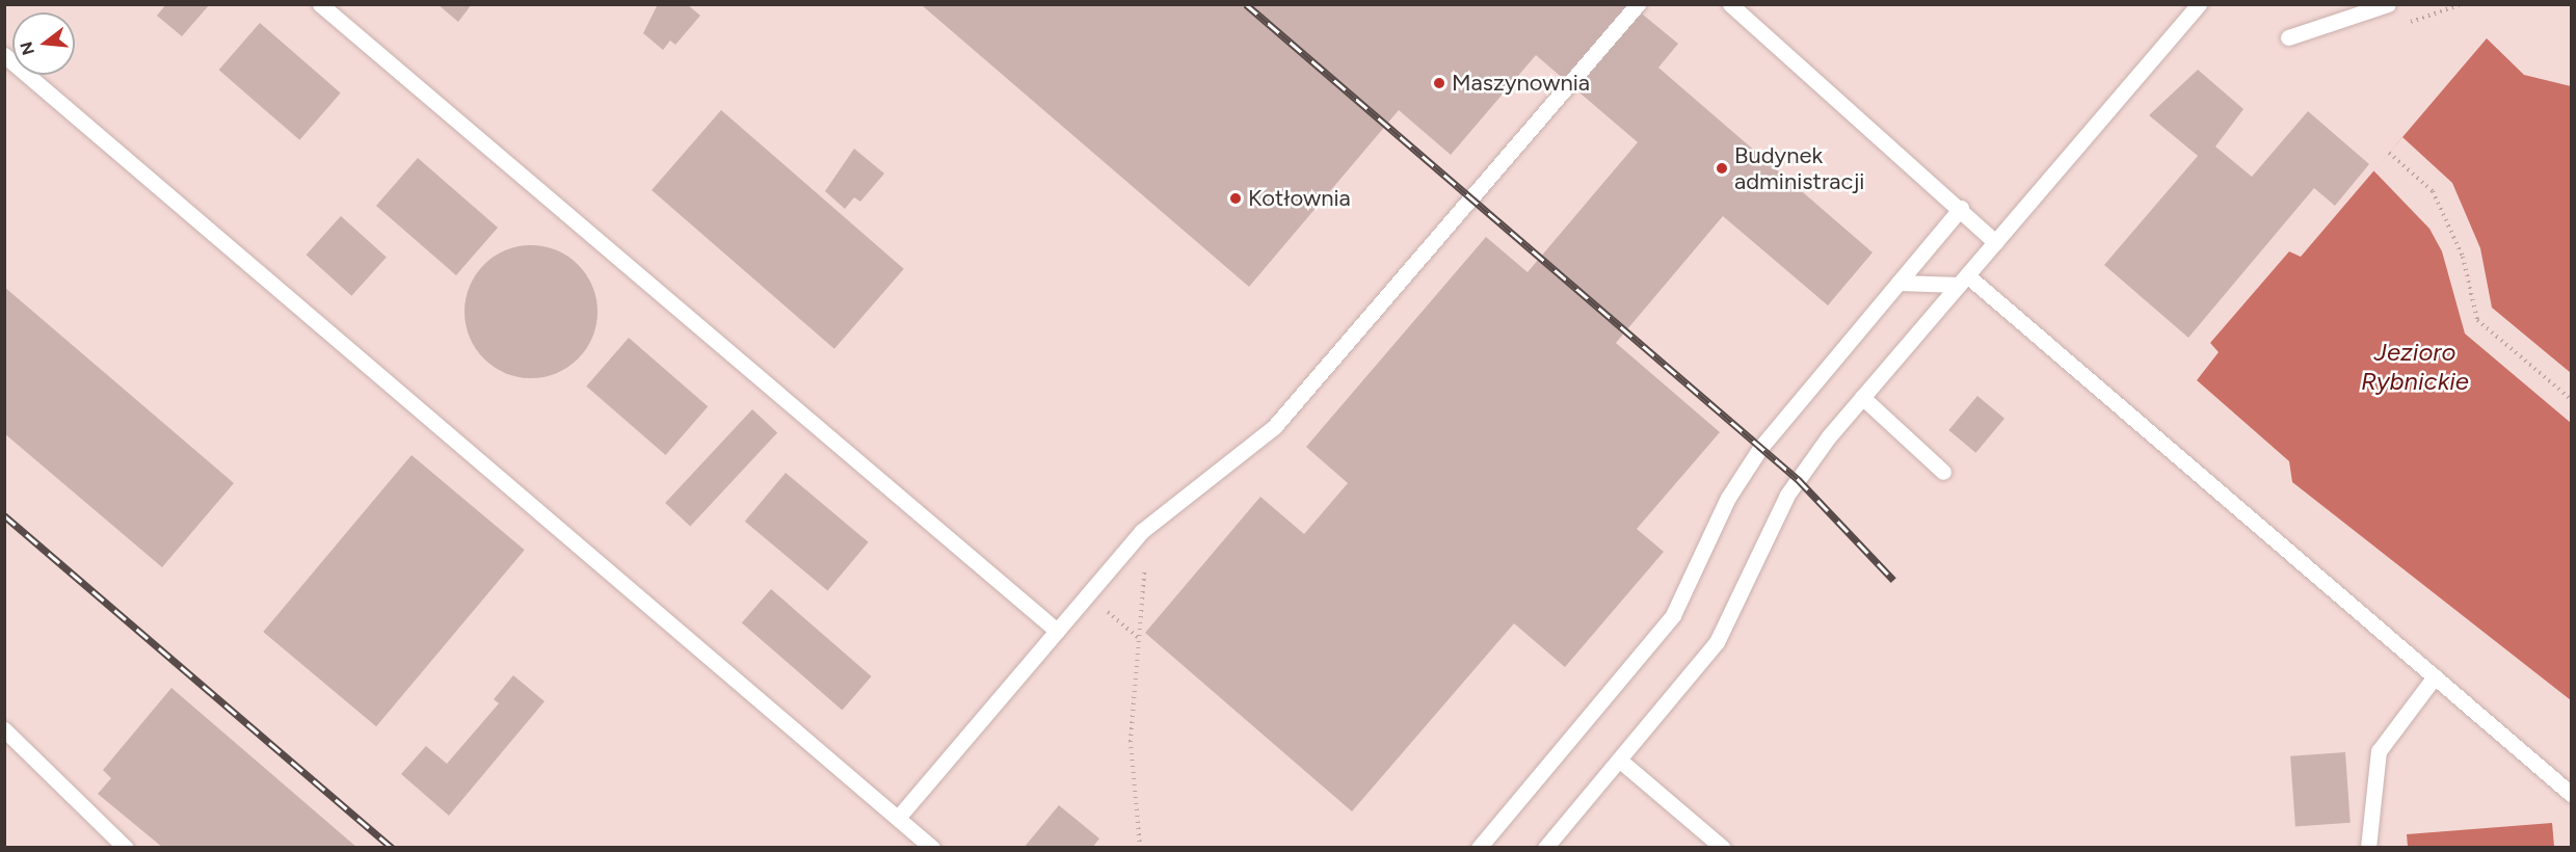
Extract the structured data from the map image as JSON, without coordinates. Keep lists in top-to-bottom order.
{
  "water": ["Jezioro Rybnickie"],
  "places": ["Maszynownia", "Budynek administracji", "Kotłownia"],
  "north": "left"
}
